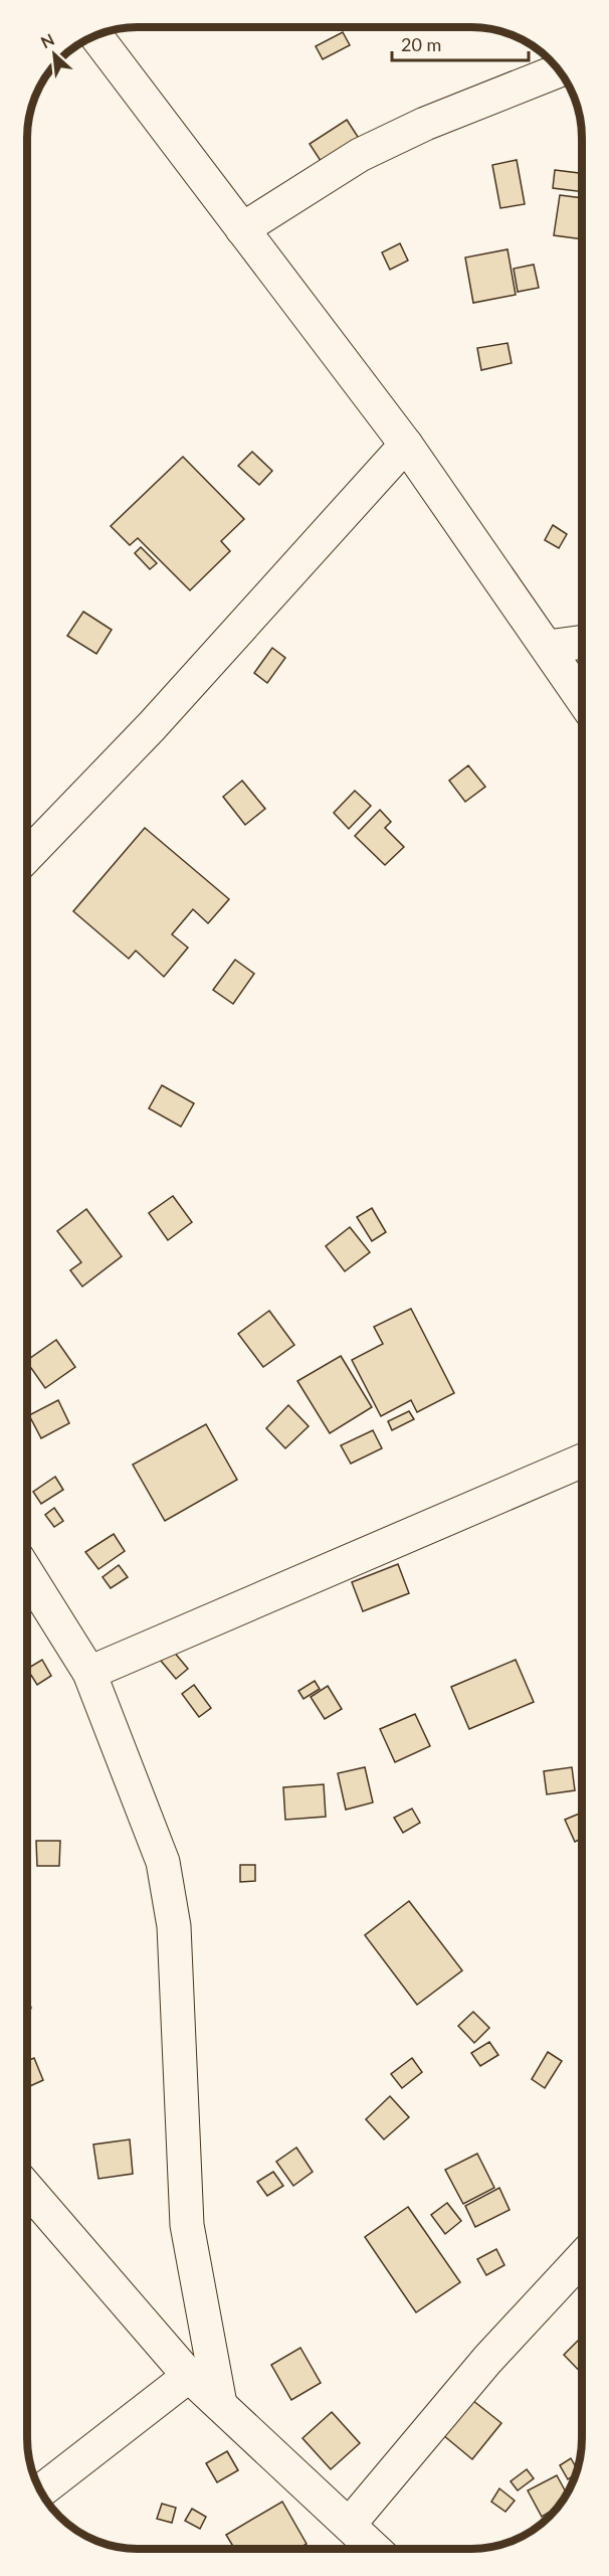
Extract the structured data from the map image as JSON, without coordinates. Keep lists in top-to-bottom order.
{
  "scale_bar": "20 m",
  "north": "top left"
}
